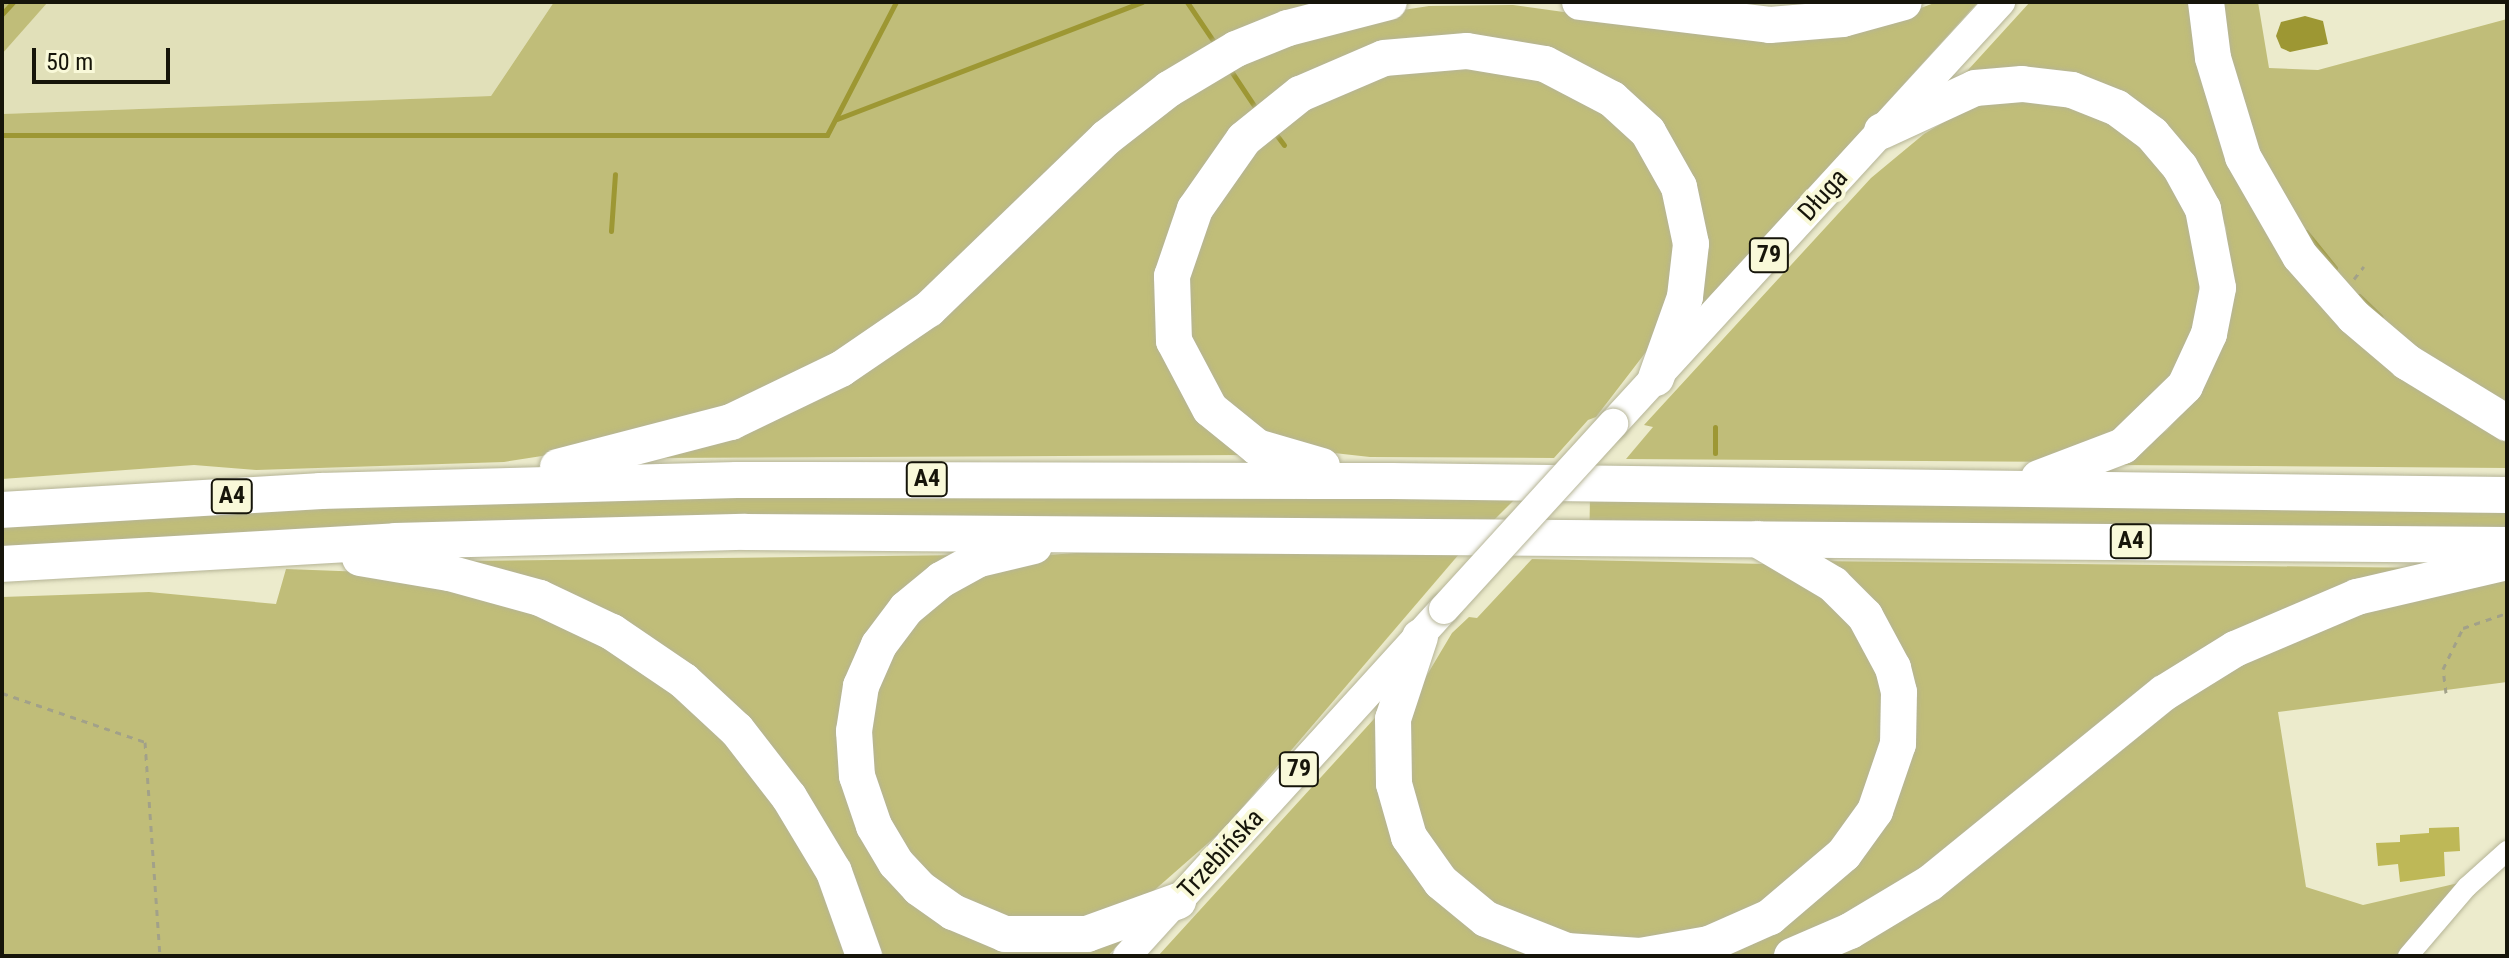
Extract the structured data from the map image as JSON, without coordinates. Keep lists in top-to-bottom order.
{
  "streets": {
    "highway": ["A4"],
    "main road": ["Długa", "79", "Trzebińska"]
  },
  "crossings": [
    ["Długa", "Trzebińska"]
  ],
  "scale_bar": "50 m"
}
